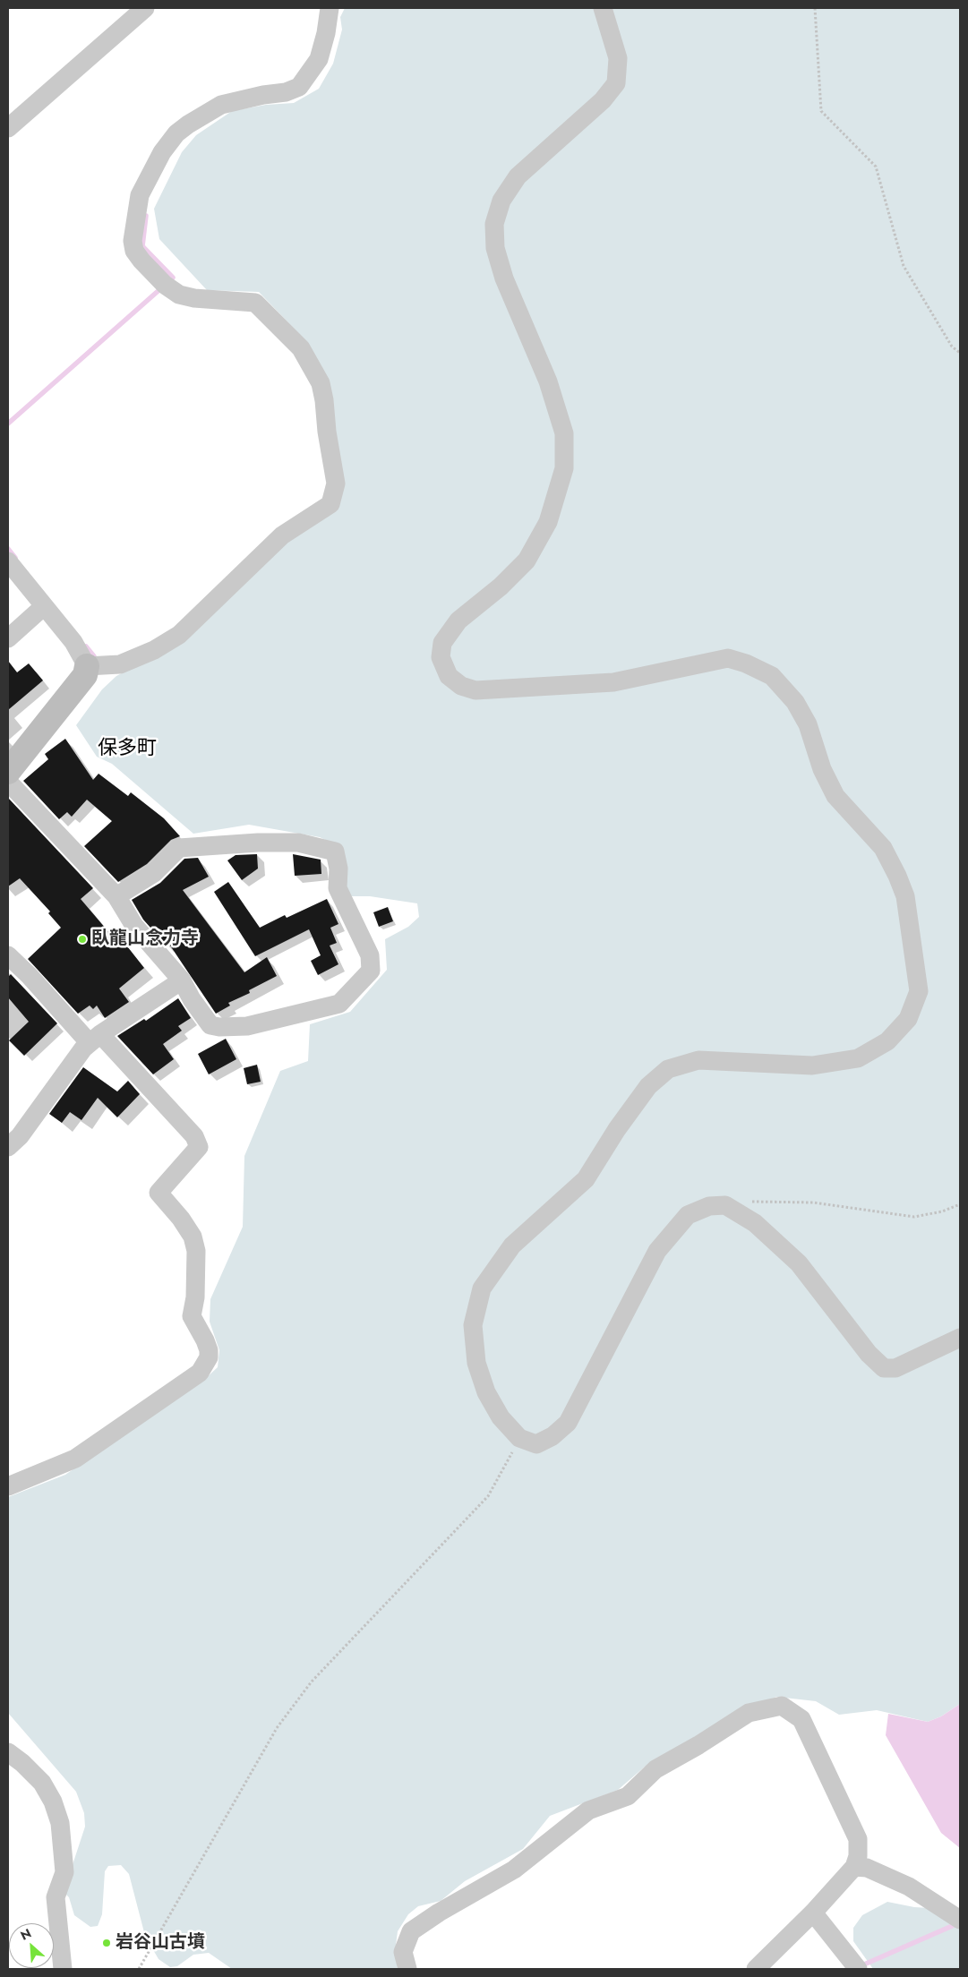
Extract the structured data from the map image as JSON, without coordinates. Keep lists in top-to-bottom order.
{
  "districts": ["保多町"],
  "places": ["臥龍山念力寺", "岩谷山古墳"],
  "north": "top left"
}
